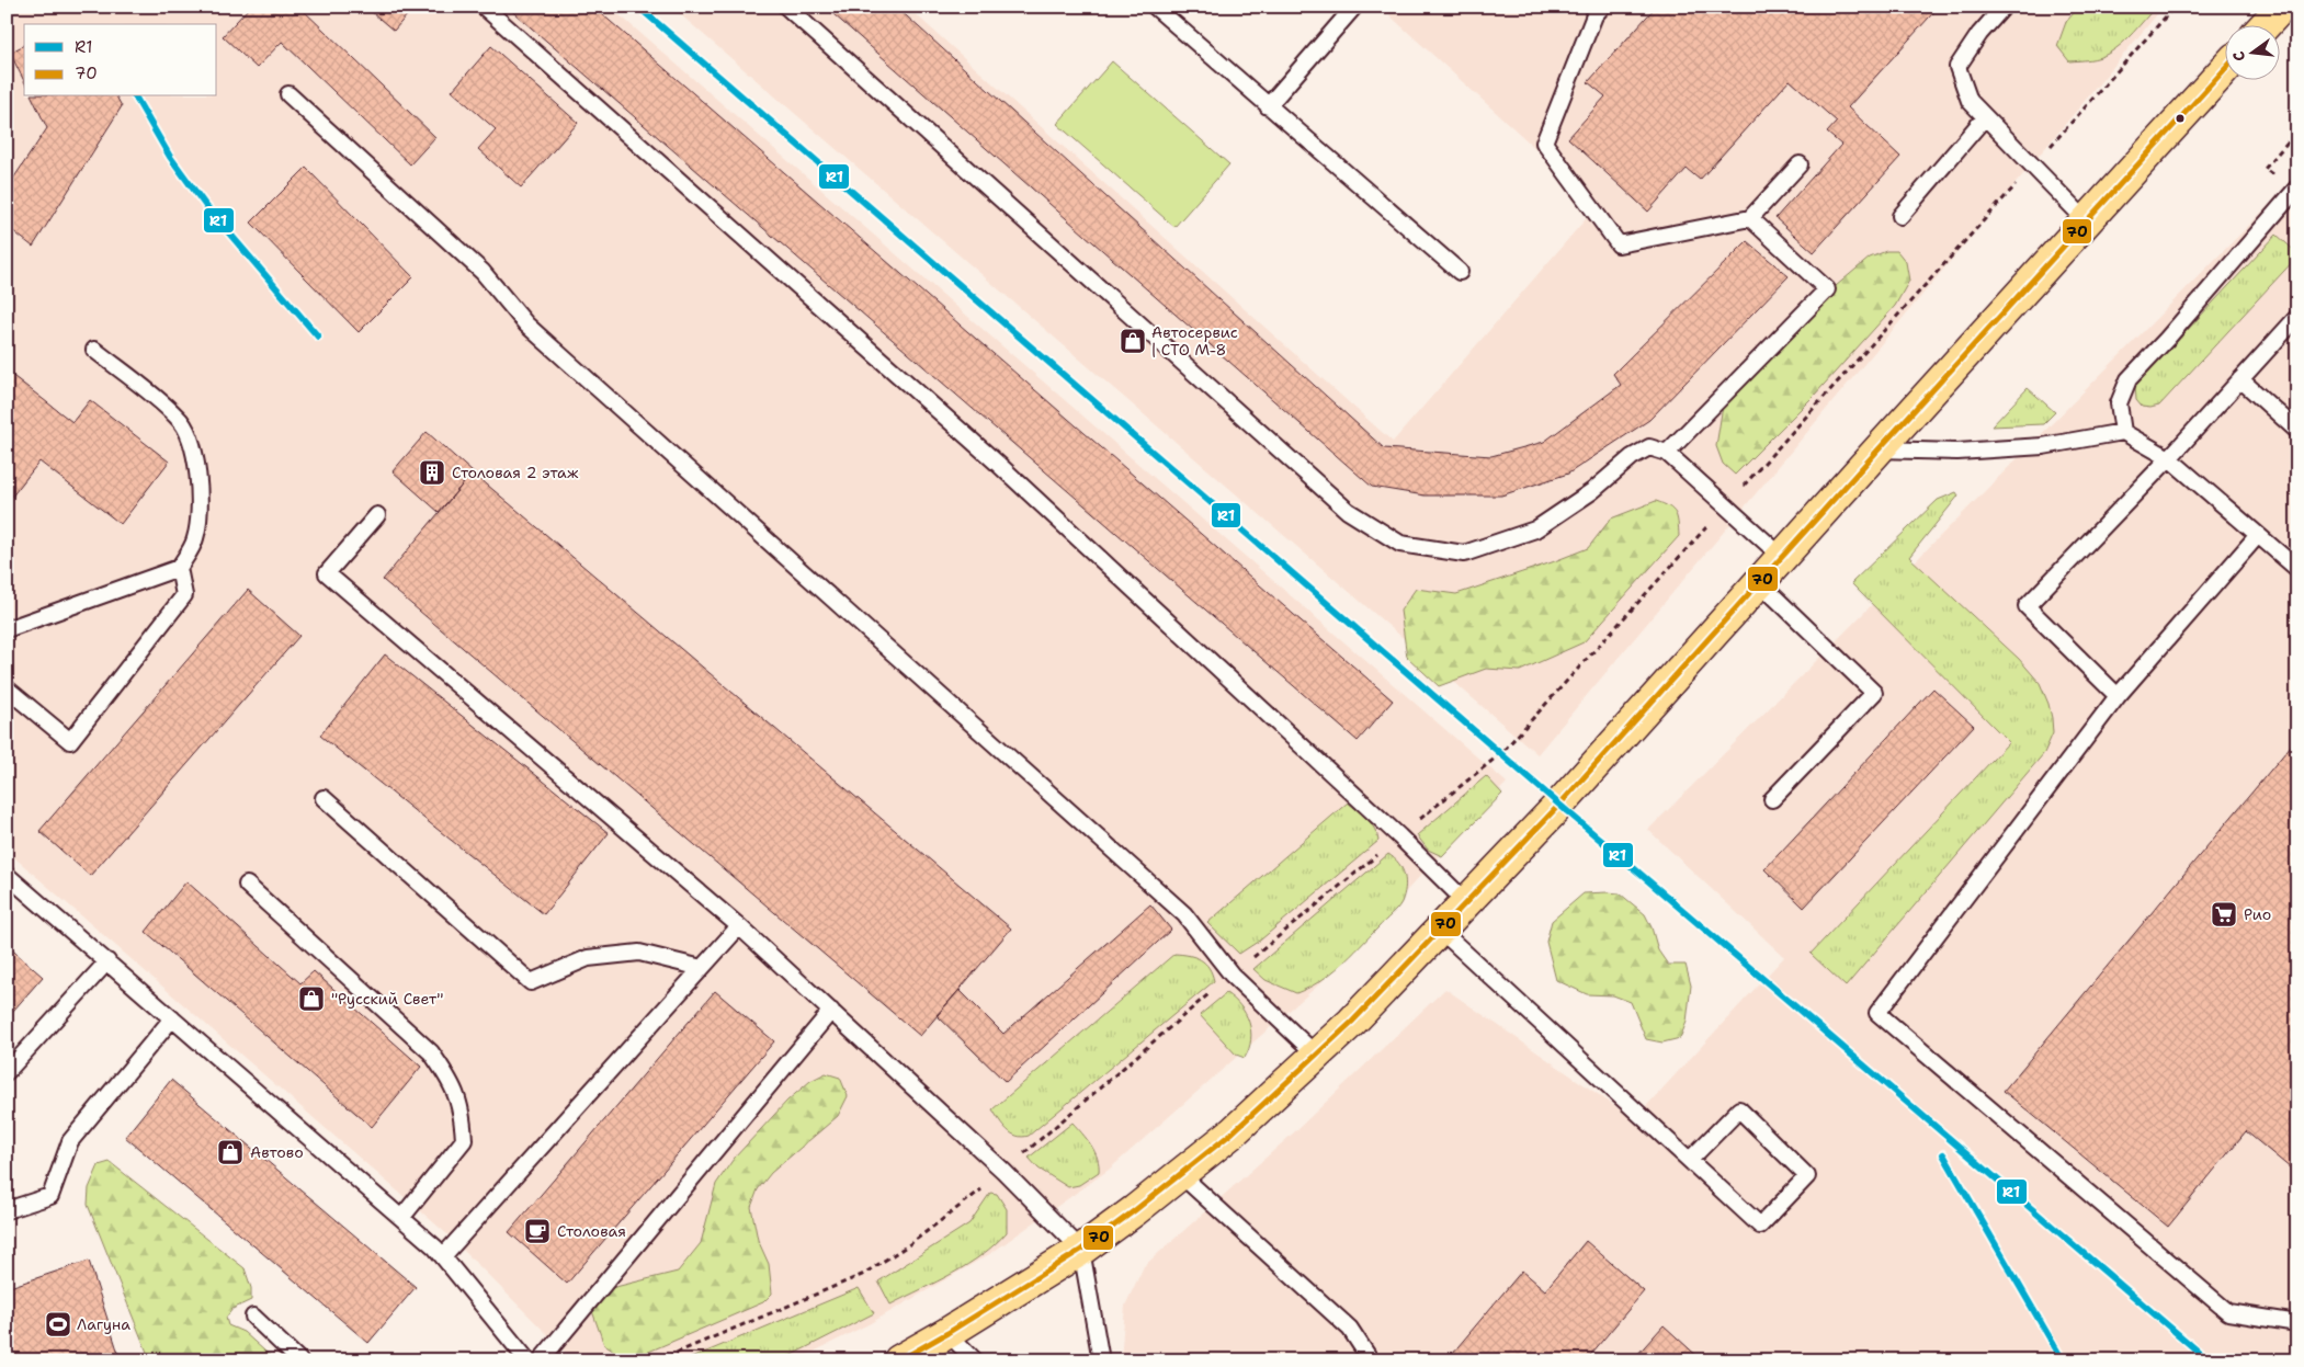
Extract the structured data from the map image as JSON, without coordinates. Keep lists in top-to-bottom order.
{
  "places": {
    "shop": ["Автосервис | СТО М-8", "\"Русский Свет\"", "Автово"],
    "building": ["Столовая 2 этаж"],
    "supermarket": ["Рио"],
    "cafe": ["Столовая"],
    "sports": ["Лагуна"]
  },
  "lines": ["transit line R1", "transit line 70"],
  "legend": ["R1", "70"],
  "north": "left"
}
